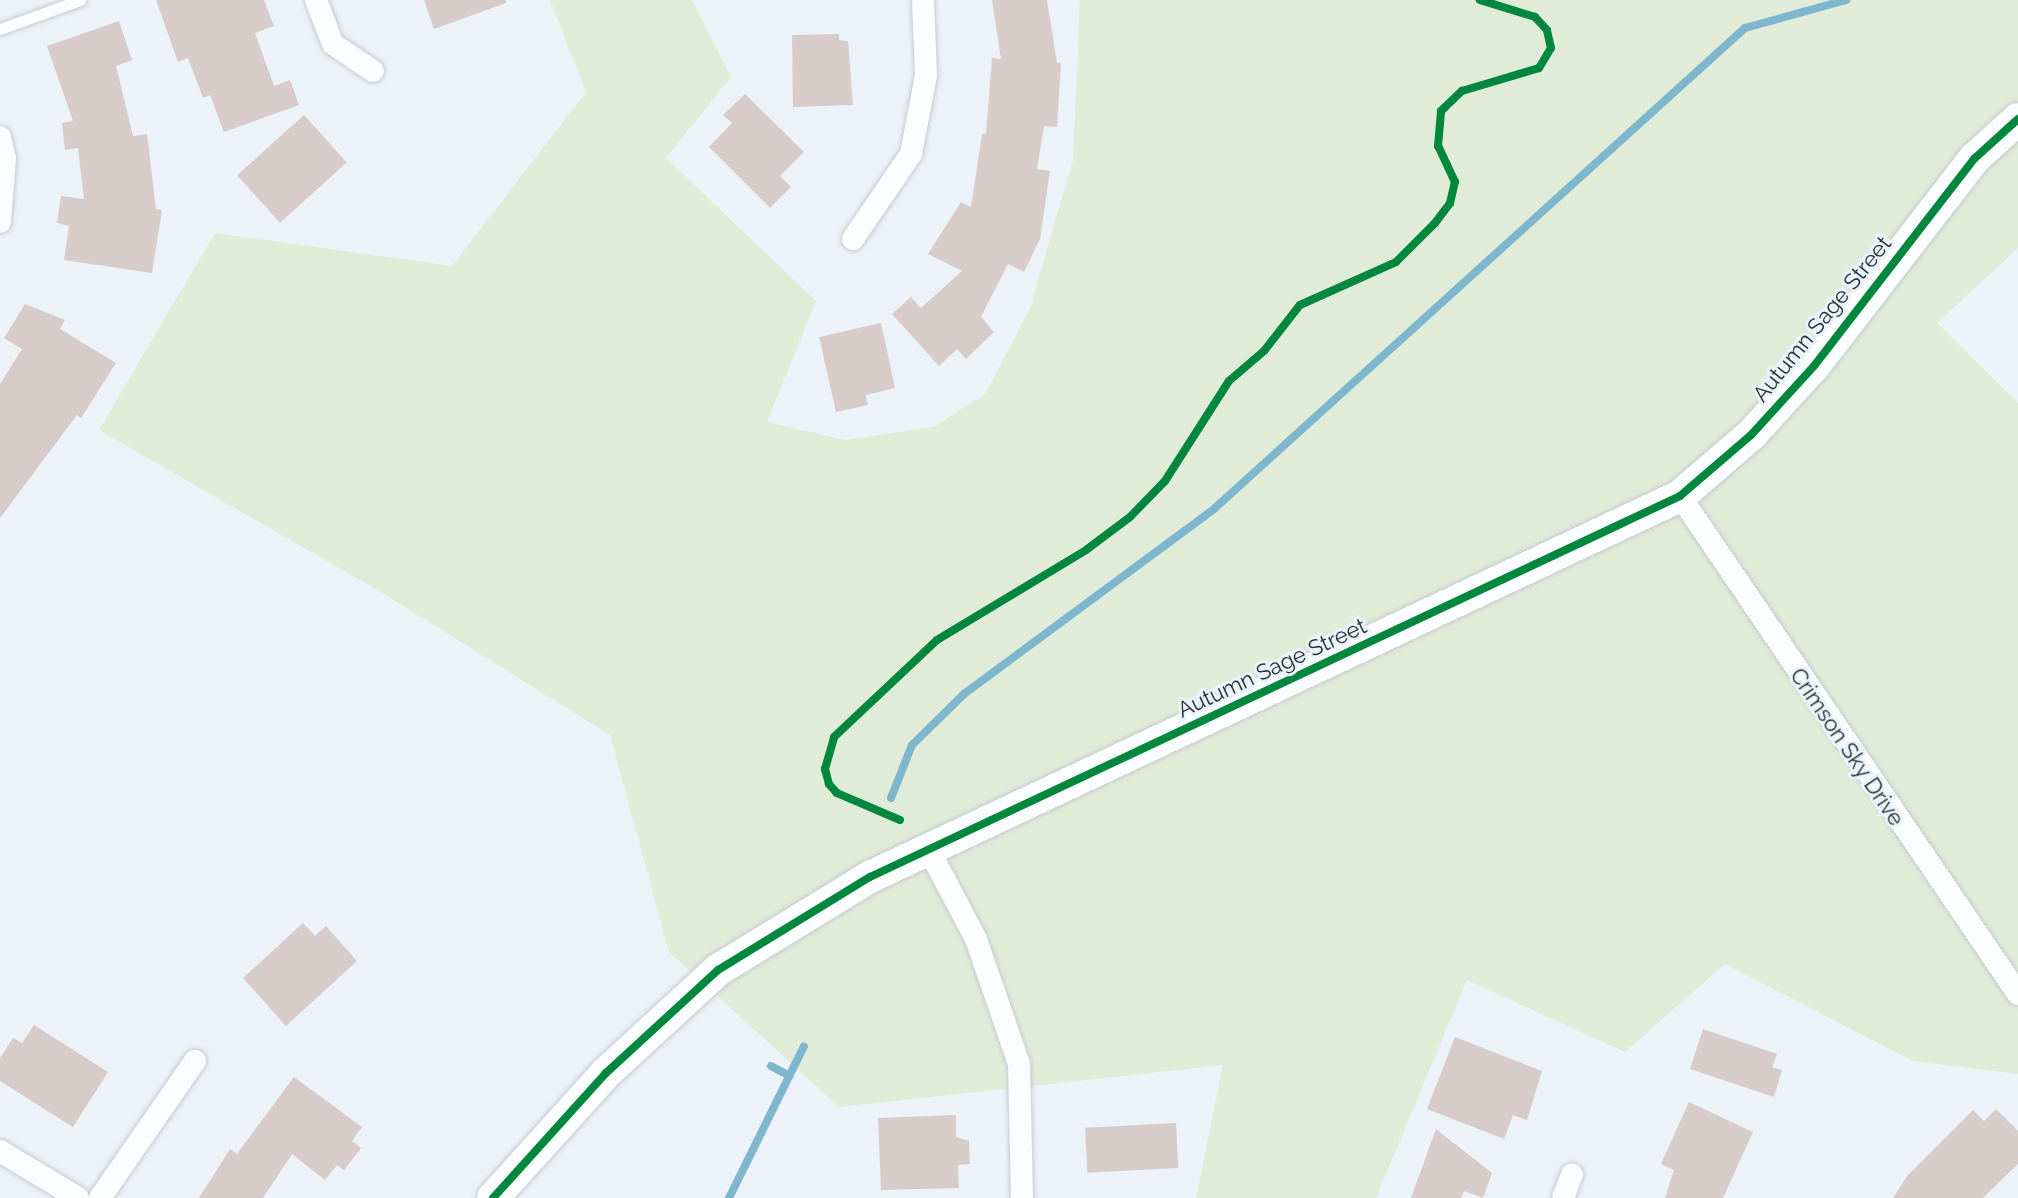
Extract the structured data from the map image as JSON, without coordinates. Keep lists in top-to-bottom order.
{
  "streets": {
    "street": ["Autumn Sage Street", "Crimson Sky Drive"]
  },
  "crossings": [
    ["Autumn Sage Street", "Crimson Sky Drive"]
  ]
}
